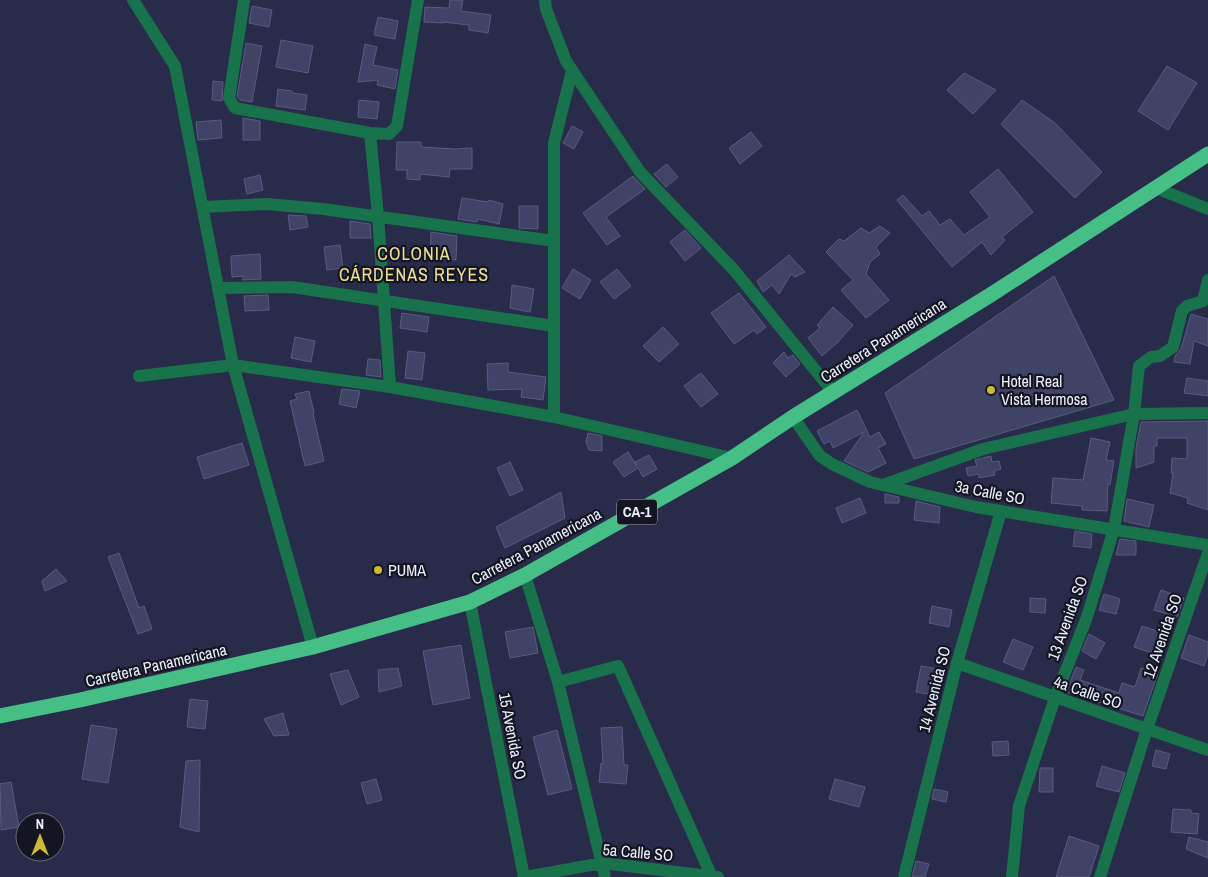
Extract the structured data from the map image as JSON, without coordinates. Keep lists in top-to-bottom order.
{
  "streets": {
    "highway": ["Carretera Panamericana", "CA-1"],
    "street": [
      "3a Calle SO",
      "13 Avenida SO",
      "12 Avenida SO",
      "14 Avenida SO",
      "4a Calle SO",
      "15 Avenida SO",
      "5a Calle SO"
    ]
  },
  "crossings": [
    ["Carretera Panamericana", "3a Calle SO"],
    ["Carretera Panamericana", "15 Avenida SO"],
    ["3a Calle SO", "13 Avenida SO"],
    ["3a Calle SO", "14 Avenida SO"],
    ["13 Avenida SO", "4a Calle SO"],
    ["12 Avenida SO", "4a Calle SO"],
    ["14 Avenida SO", "4a Calle SO"],
    ["15 Avenida SO", "5a Calle SO"]
  ],
  "districts": ["COLONIA CÁRDENAS REYES"],
  "places": ["Hotel Real Vista Hermosa", "PUMA"],
  "north": "top"
}
